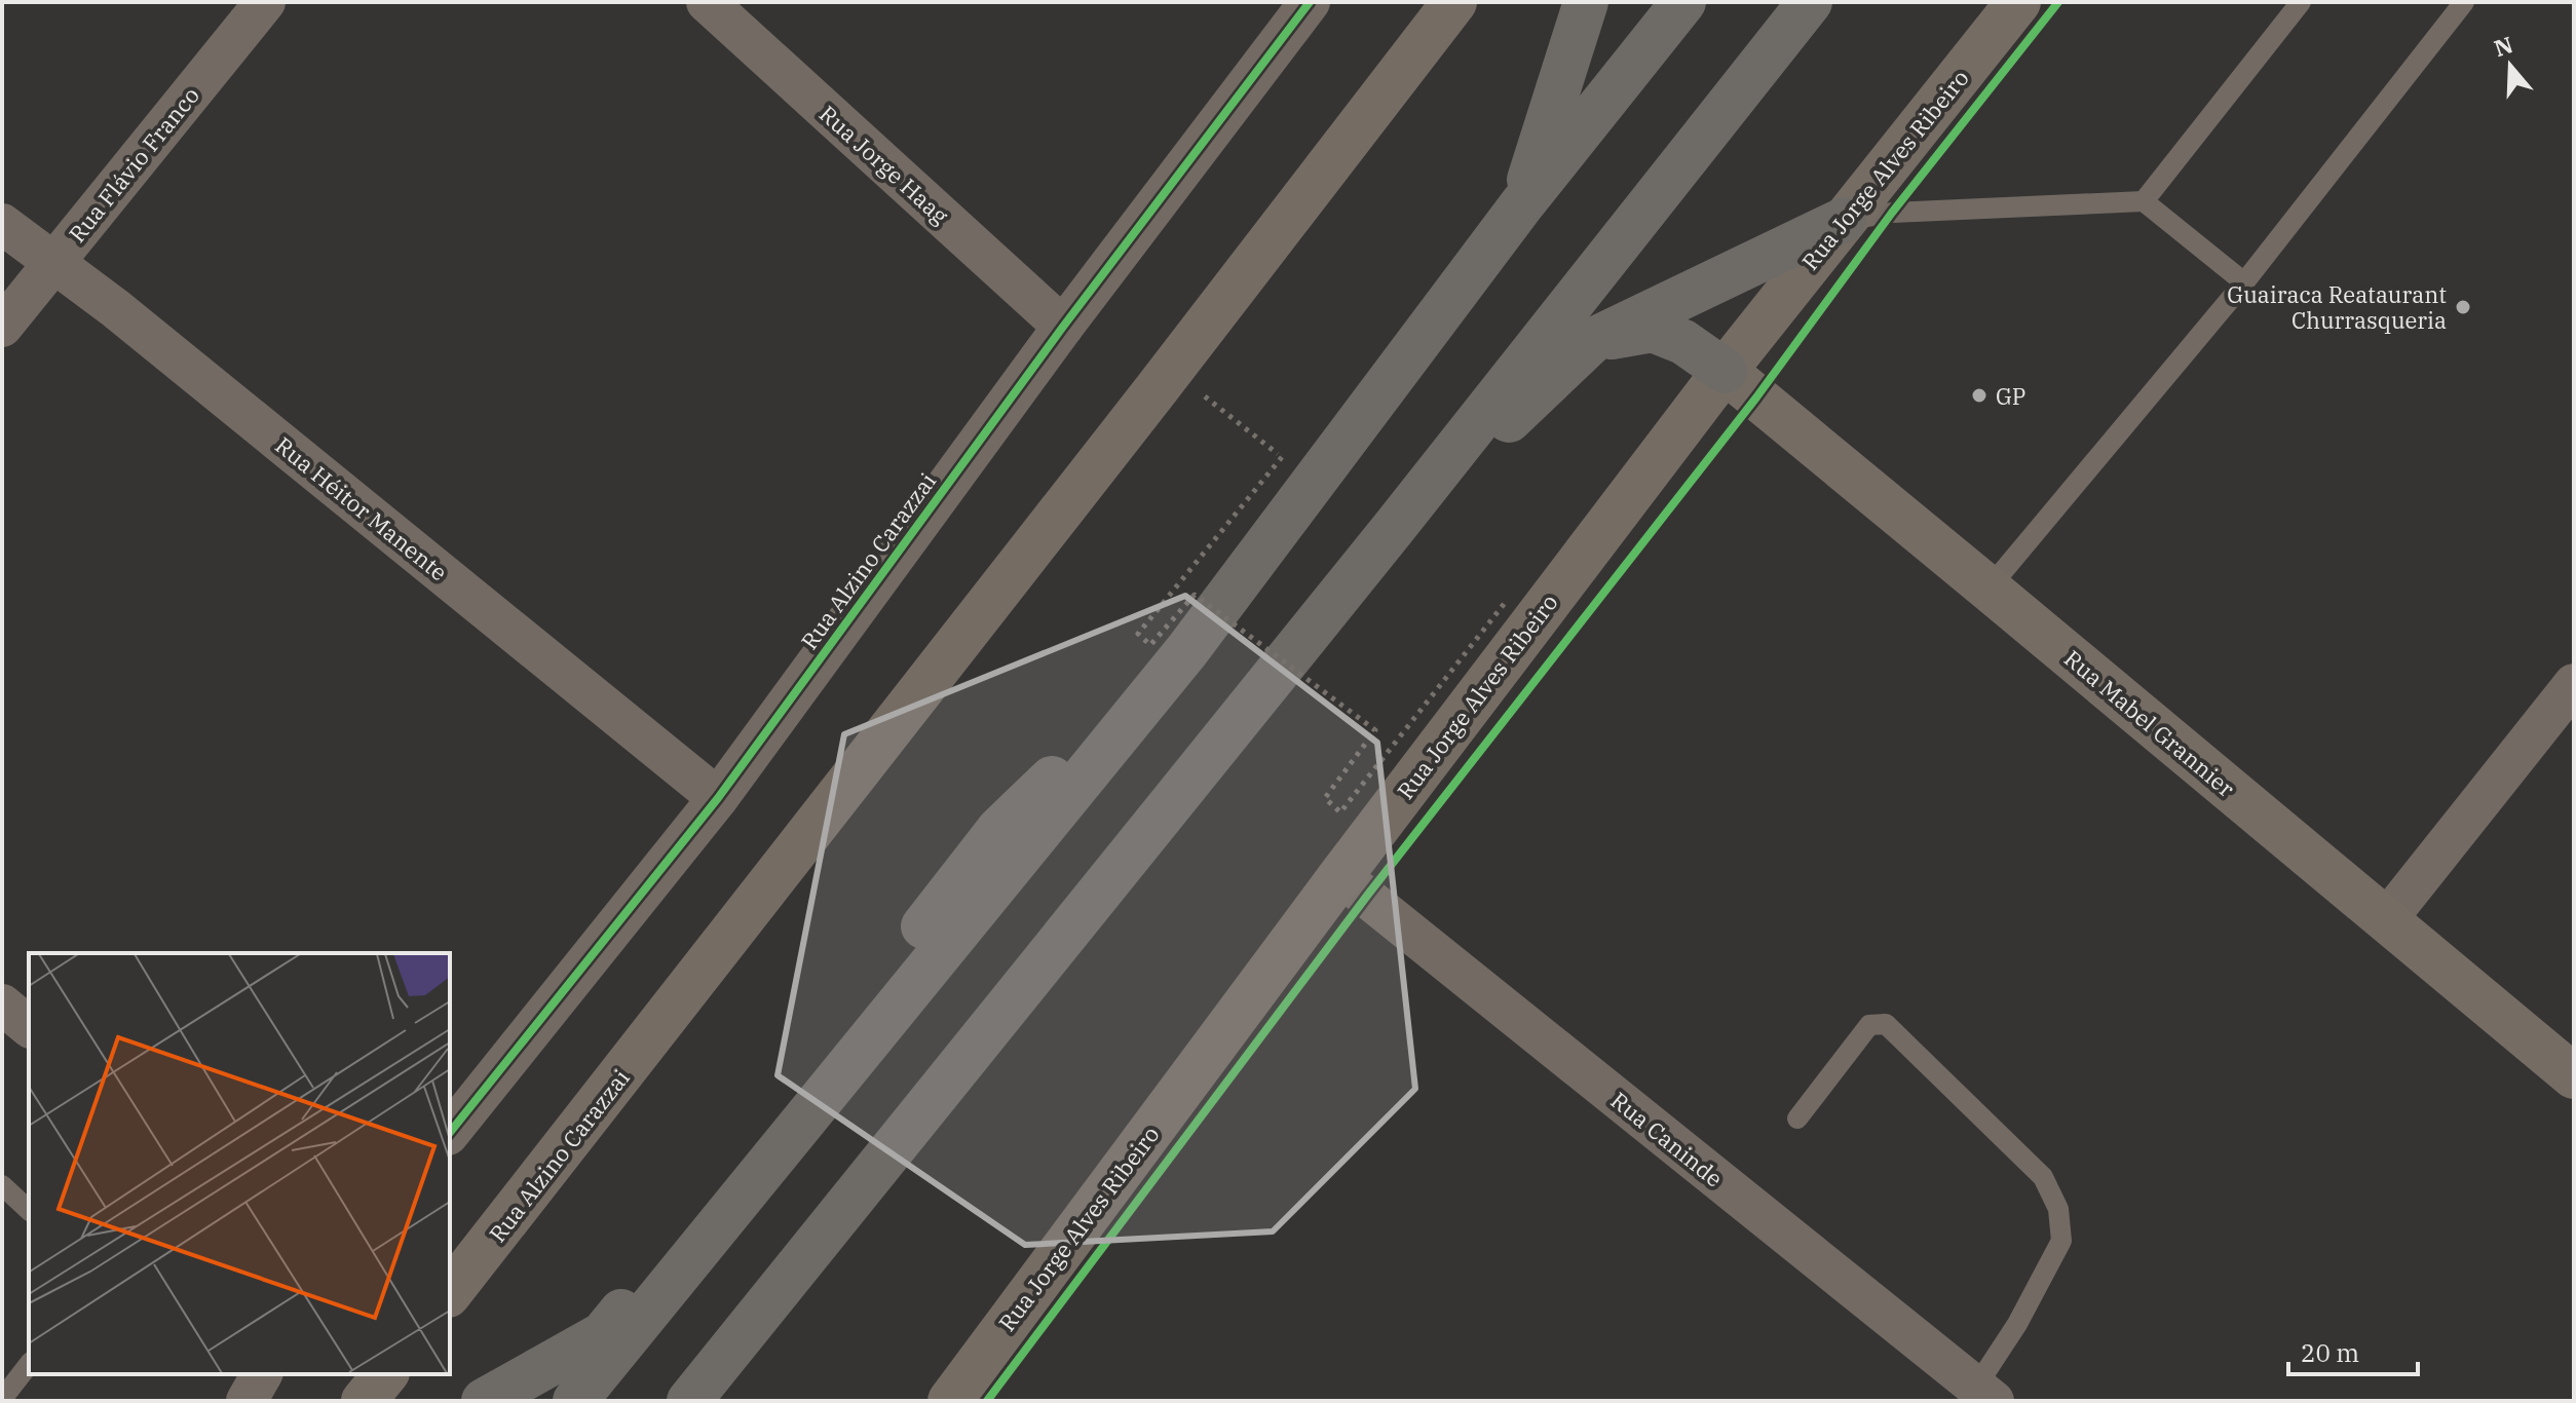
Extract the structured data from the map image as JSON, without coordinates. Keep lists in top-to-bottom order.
{
  "streets": {
    "main road": ["Rua Jorge Alves Ribeiro", "Rua Alzino Carazzai", "Rua Mabel Grannier"],
    "street": [
      "Rua Flávio Franco",
      "Rua Jorge Haag",
      "Rua Héitor Manente",
      "Rua Caninde"
    ]
  },
  "crossings": [
    ["Rua Flávio Franco", "Rua Héitor Manente"],
    ["Rua Jorge Haag", "Rua Alzino Carazzai"],
    ["Rua Jorge Alves Ribeiro", "Rua Mabel Grannier"],
    ["Rua Jorge Alves Ribeiro", "Rua Caninde"],
    ["Rua Héitor Manente", "Rua Alzino Carazzai"]
  ],
  "places": ["Guairaca Reataurant Churrasqueria", "GP"],
  "scale_bar": "20 m",
  "north": "top"
}
